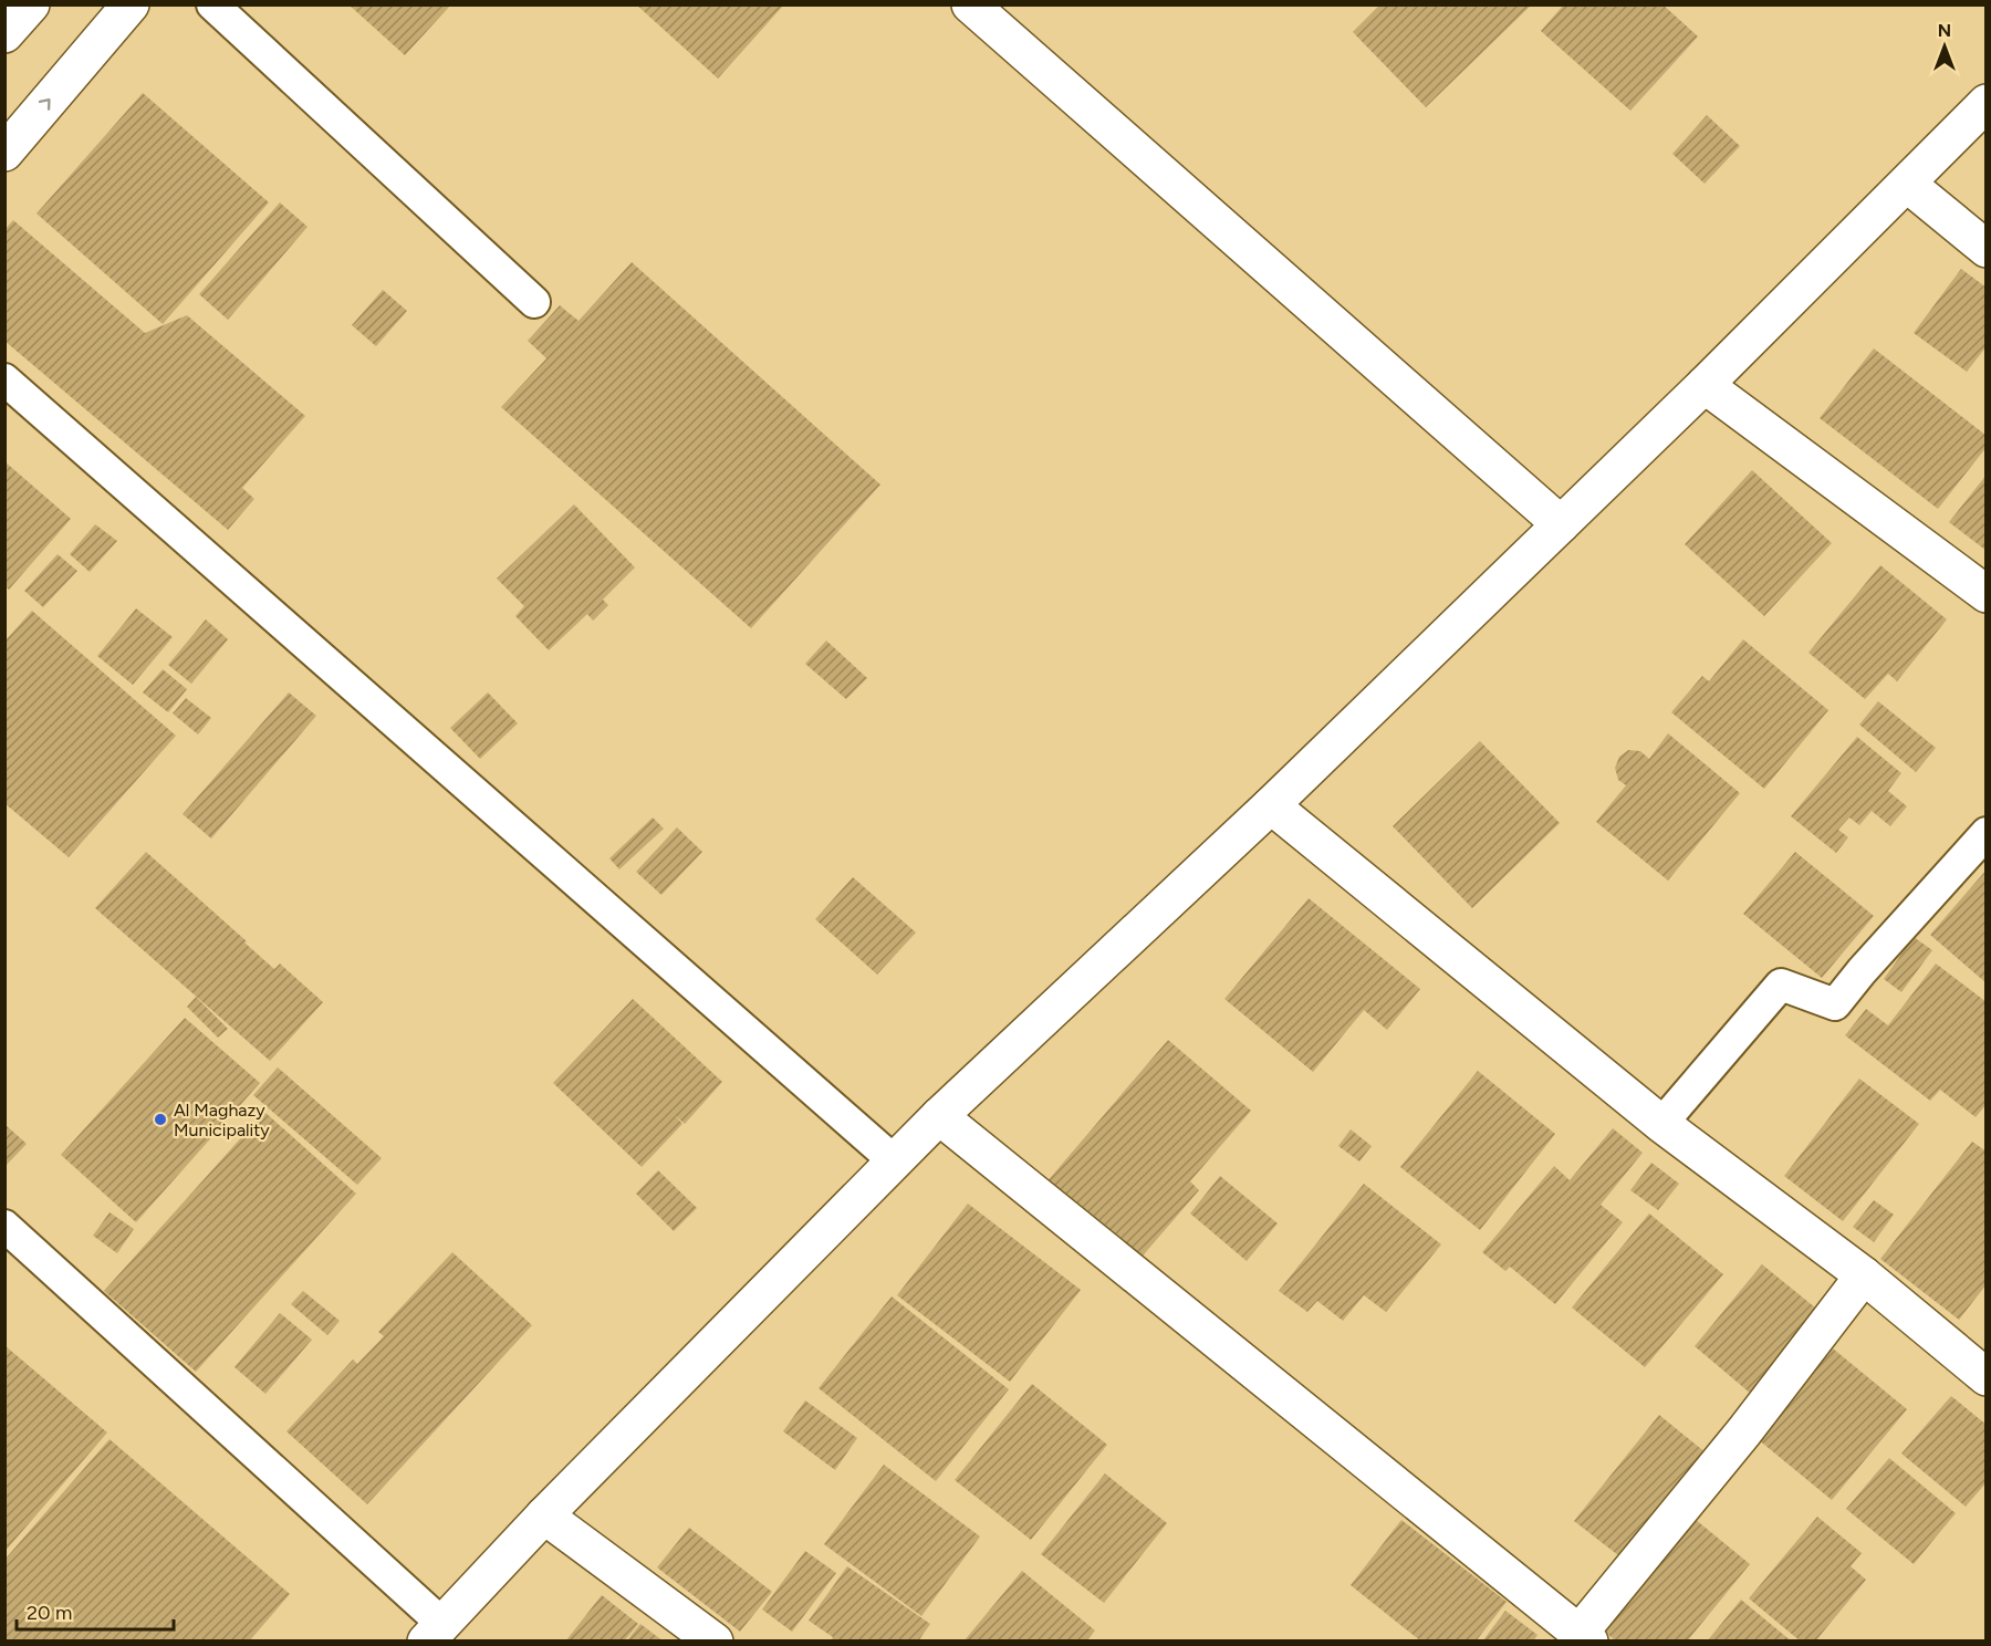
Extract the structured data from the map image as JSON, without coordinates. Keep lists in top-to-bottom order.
{
  "places": ["Al Maghazy Municipality"],
  "scale_bar": "20 m",
  "north": "top"
}
